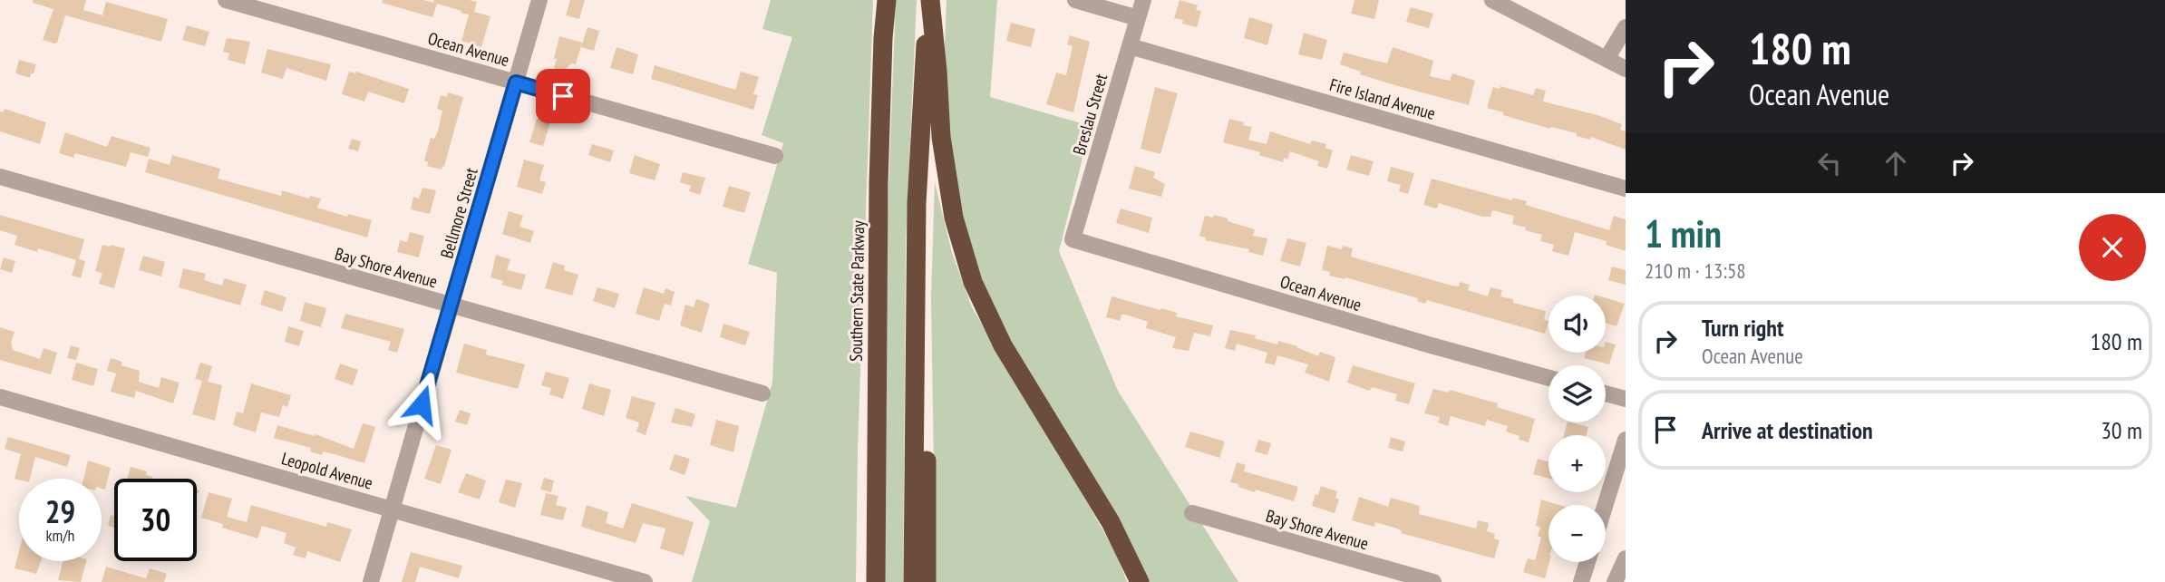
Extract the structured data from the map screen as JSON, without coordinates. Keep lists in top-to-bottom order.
{
  "streets": {
    "highway": ["Southern State Parkway"],
    "street": [
      "Ocean Avenue",
      "Fire Island Avenue",
      "Breslau Street",
      "Bellmore Street",
      "Bay Shore Avenue",
      "Leopold Avenue"
    ]
  },
  "crossings": [
    ["Ocean Avenue", "Breslau Street"],
    ["Ocean Avenue", "Bellmore Street"],
    ["Fire Island Avenue", "Breslau Street"],
    ["Bellmore Street", "Bay Shore Avenue"],
    ["Bellmore Street", "Leopold Avenue"]
  ],
  "page": {
    "turn": ["180 m", "Ocean Avenue"],
    "heading": ["1 min", "210 m · 13:58"],
    "map_buttons": ["+", "−"],
    "list": [
      {
        "name": "Turn right",
        "note": "Ocean Avenue",
        "value": "180 m"
      },
      {
        "name": "Arrive at destination",
        "value": "30 m"
      }
    ],
    "speed": "29 km/h",
    "limit": "30"
  }
}
